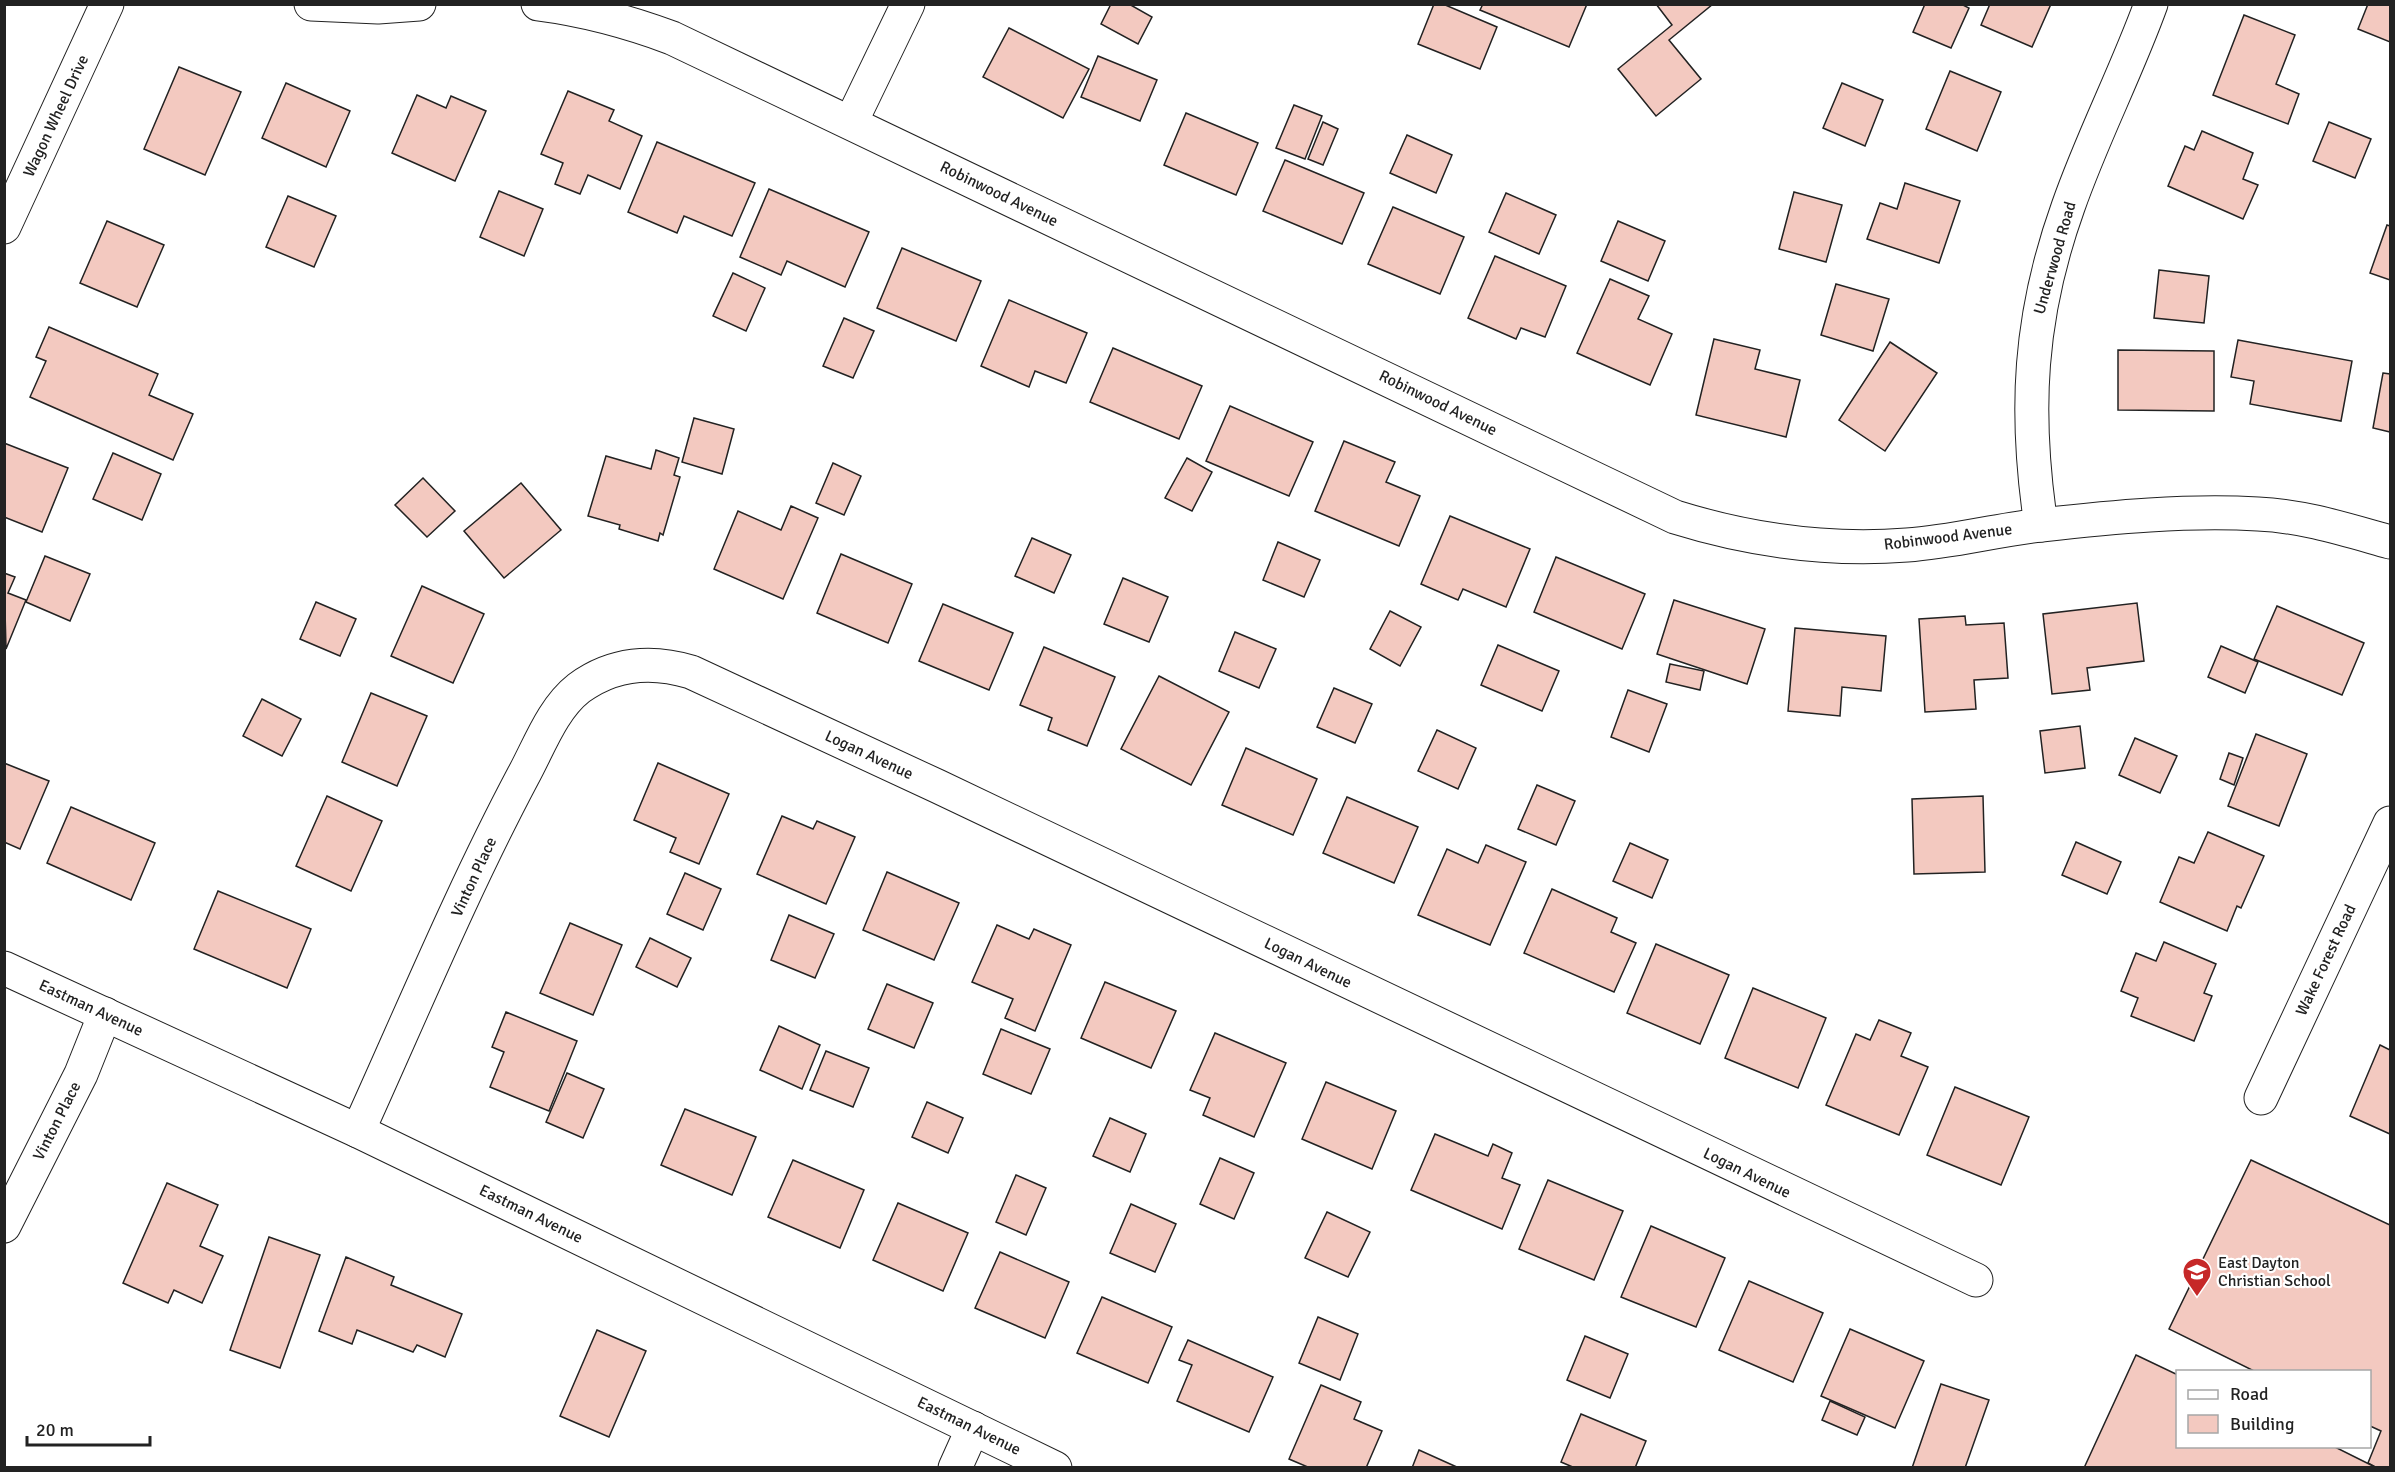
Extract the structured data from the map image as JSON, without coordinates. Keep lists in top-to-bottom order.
{
  "streets": {
    "street": [
      "Wagon Wheel Drive",
      "Robinwood Avenue",
      "Underwood Road",
      "Logan Avenue",
      "Vinton Place",
      "Wake Forest Road",
      "Eastman Avenue"
    ]
  },
  "crossings": [
    ["Robinwood Avenue", "Underwood Road"],
    ["Logan Avenue", "Vinton Place"],
    ["Vinton Place", "Eastman Avenue"]
  ],
  "places": {
    "school or university": ["East Dayton Christian School"]
  },
  "legend": ["Road", "Building"],
  "scale_bar": "20 m"
}
